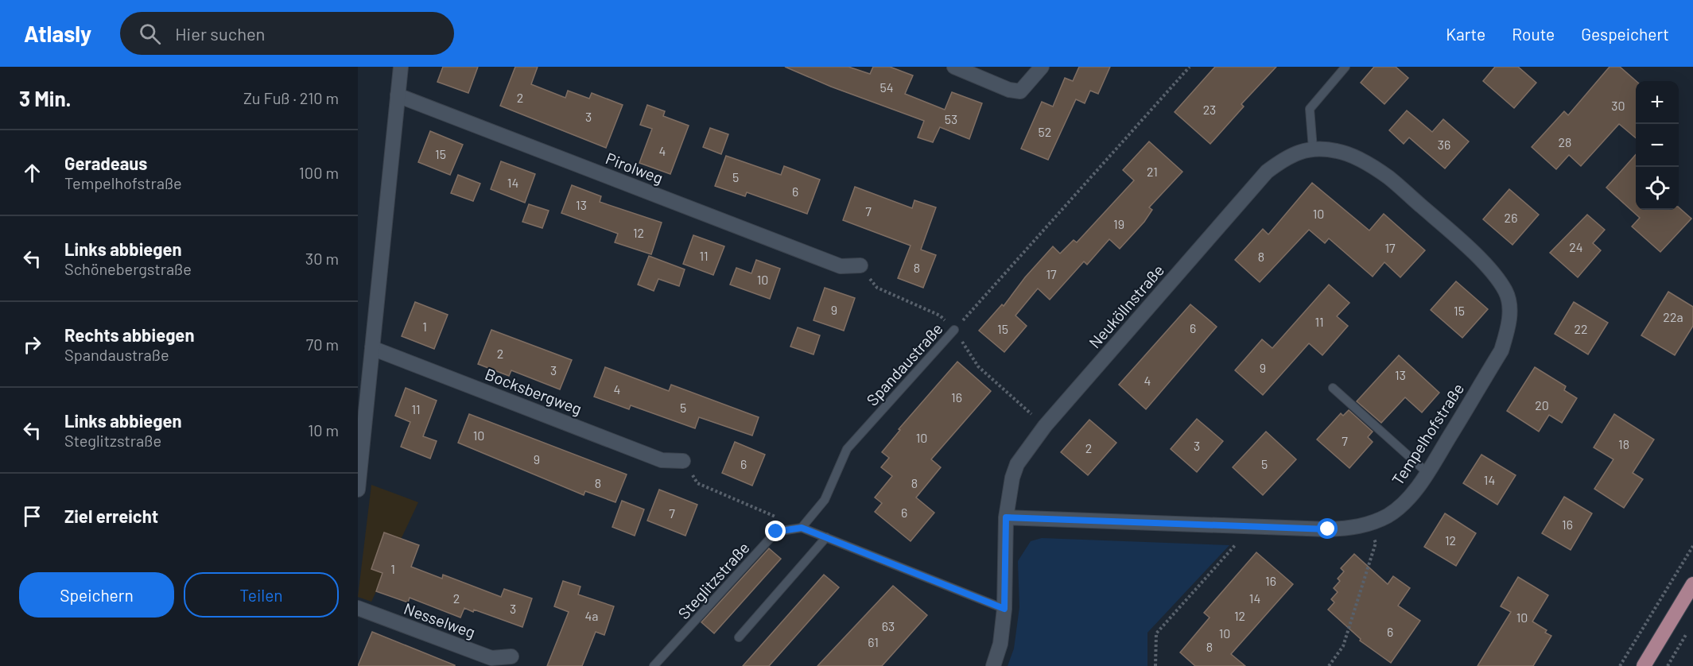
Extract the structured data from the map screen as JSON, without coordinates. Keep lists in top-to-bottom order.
{
  "streets": {
    "street": [
      "Pirolweg",
      "Neuköllnstraße",
      "Bocksbergweg",
      "Tempelhofstraße",
      "Nesselweg"
    ],
    "lane": ["Spandaustraße", "Steglitzstraße"]
  },
  "crossings": [
    ["Neuköllnstraße", "Tempelhofstraße"],
    ["Spandaustraße", "Steglitzstraße"]
  ],
  "house_numbers": [
    "54",
    "2",
    "30",
    "23",
    "3",
    "53",
    "52",
    "28",
    "36",
    "4",
    "15",
    "21",
    "5",
    "14",
    "6",
    "13",
    "7",
    "10",
    "26",
    "19",
    "12",
    "24",
    "17",
    "11",
    "8",
    "8",
    "17",
    "10",
    "9",
    "15",
    "22a",
    "11",
    "1",
    "6",
    "15",
    "22",
    "2",
    "9",
    "3",
    "13",
    "4",
    "4",
    "16",
    "20",
    "5",
    "11",
    "10",
    "10",
    "7",
    "18",
    "3",
    "2",
    "9",
    "6",
    "5",
    "14",
    "8",
    "8",
    "6",
    "7",
    "16",
    "12",
    "1",
    "16",
    "2",
    "14",
    "3",
    "4a",
    "12",
    "10",
    "63",
    "6",
    "10",
    "61",
    "8"
  ],
  "page": {
    "header": "Atlasly",
    "search": "Hier suchen",
    "nav": ["Karte", "Route", "Gespeichert"],
    "heading": ["3 Min.", "Zu Fuß · 210 m"],
    "map_buttons": ["+", "−"],
    "list": [
      ["Geradeaus", "Tempelhofstraße", "100 m"],
      ["Links abbiegen", "Schönebergstraße", "30 m"],
      ["Rechts abbiegen", "Spandaustraße", "70 m"],
      ["Links abbiegen", "Steglitzstraße", "10 m"],
      "Ziel erreicht"
    ],
    "buttons": ["Speichern", "Teilen"]
  }
}
